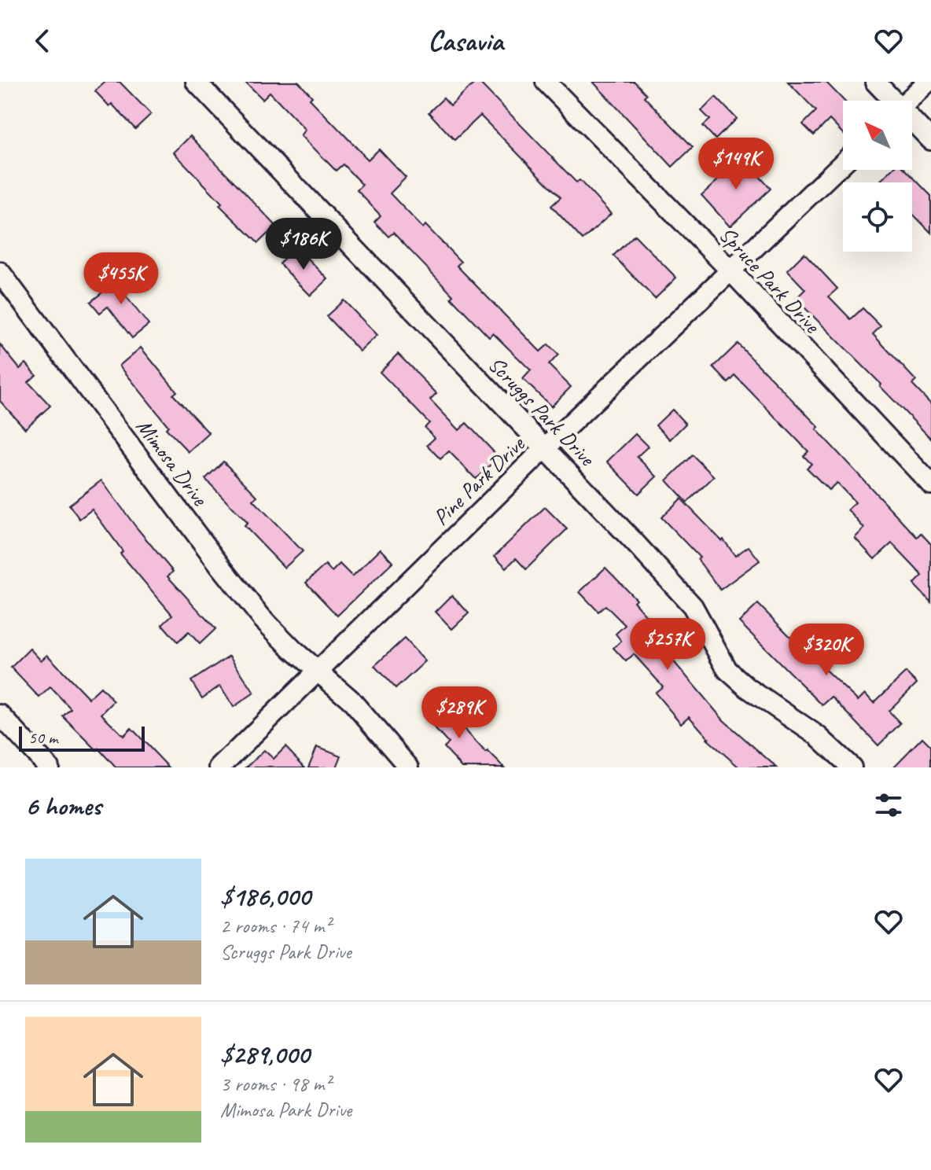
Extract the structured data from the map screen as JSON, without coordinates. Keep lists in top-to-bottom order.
{
  "streets": {
    "street": [
      "Spruce Park Drive",
      "Scruggs Park Drive",
      "Mimosa Drive",
      "Pine Park Drive"
    ]
  },
  "crossings": [
    ["Spruce Park Drive", "Pine Park Drive"],
    ["Scruggs Park Drive", "Pine Park Drive"],
    ["Mimosa Drive", "Pine Park Drive"]
  ],
  "scale_bar": "50 m",
  "north": "top left",
  "page": {
    "header": "Casavia",
    "price": [
      "$149K",
      "$186K",
      "$455K",
      "$257K",
      "$320K",
      "$289K"
    ],
    "scale": "50 m",
    "heading": "6 homes",
    "list": [
      {
        "name": "$186,000",
        "note": "2 rooms · 74 m² · Scruggs Park Drive"
      },
      {
        "name": "$289,000",
        "note": "3 rooms · 98 m² · Mimosa Park Drive"
      }
    ]
  }
}
